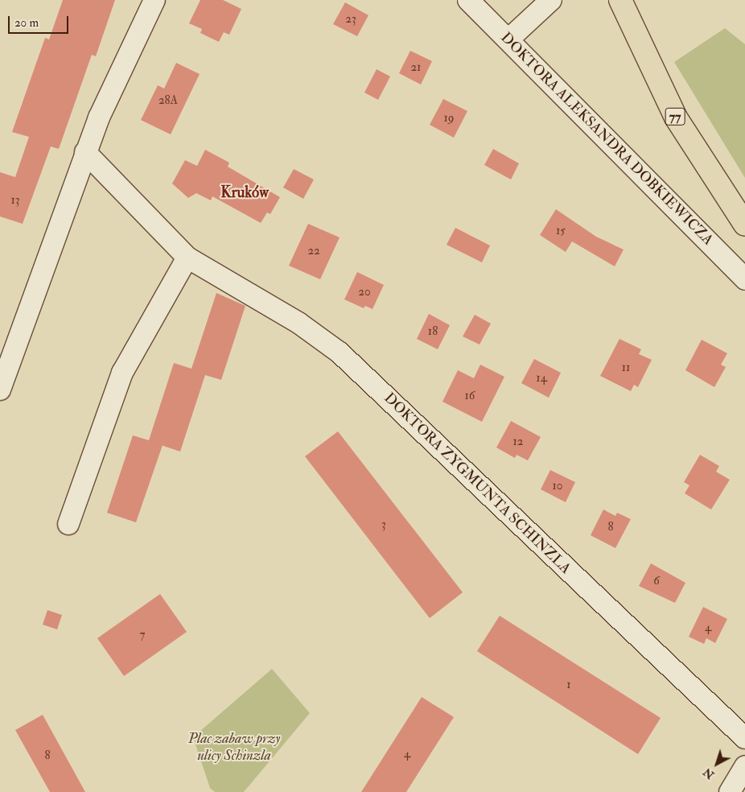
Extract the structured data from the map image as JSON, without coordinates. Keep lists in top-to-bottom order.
{
  "streets": {
    "main road": ["77"],
    "street": ["DOKTORA ALEKSANDRA DOBKIEWICZA", "DOKTORA ZYGMUNTA SCHINZLA"]
  },
  "districts": ["Kruków"],
  "parks": ["Plac zabaw przy ulicy Schinzla"],
  "house_numbers": [
    "23",
    "21",
    "28A",
    "19",
    "13",
    "15",
    "22",
    "20",
    "18",
    "11",
    "14",
    "16",
    "12",
    "10",
    "3",
    "8",
    "6",
    "4",
    "7",
    "1",
    "4",
    "8"
  ],
  "scale_bar": "20 m",
  "north": "bottom left"
}
